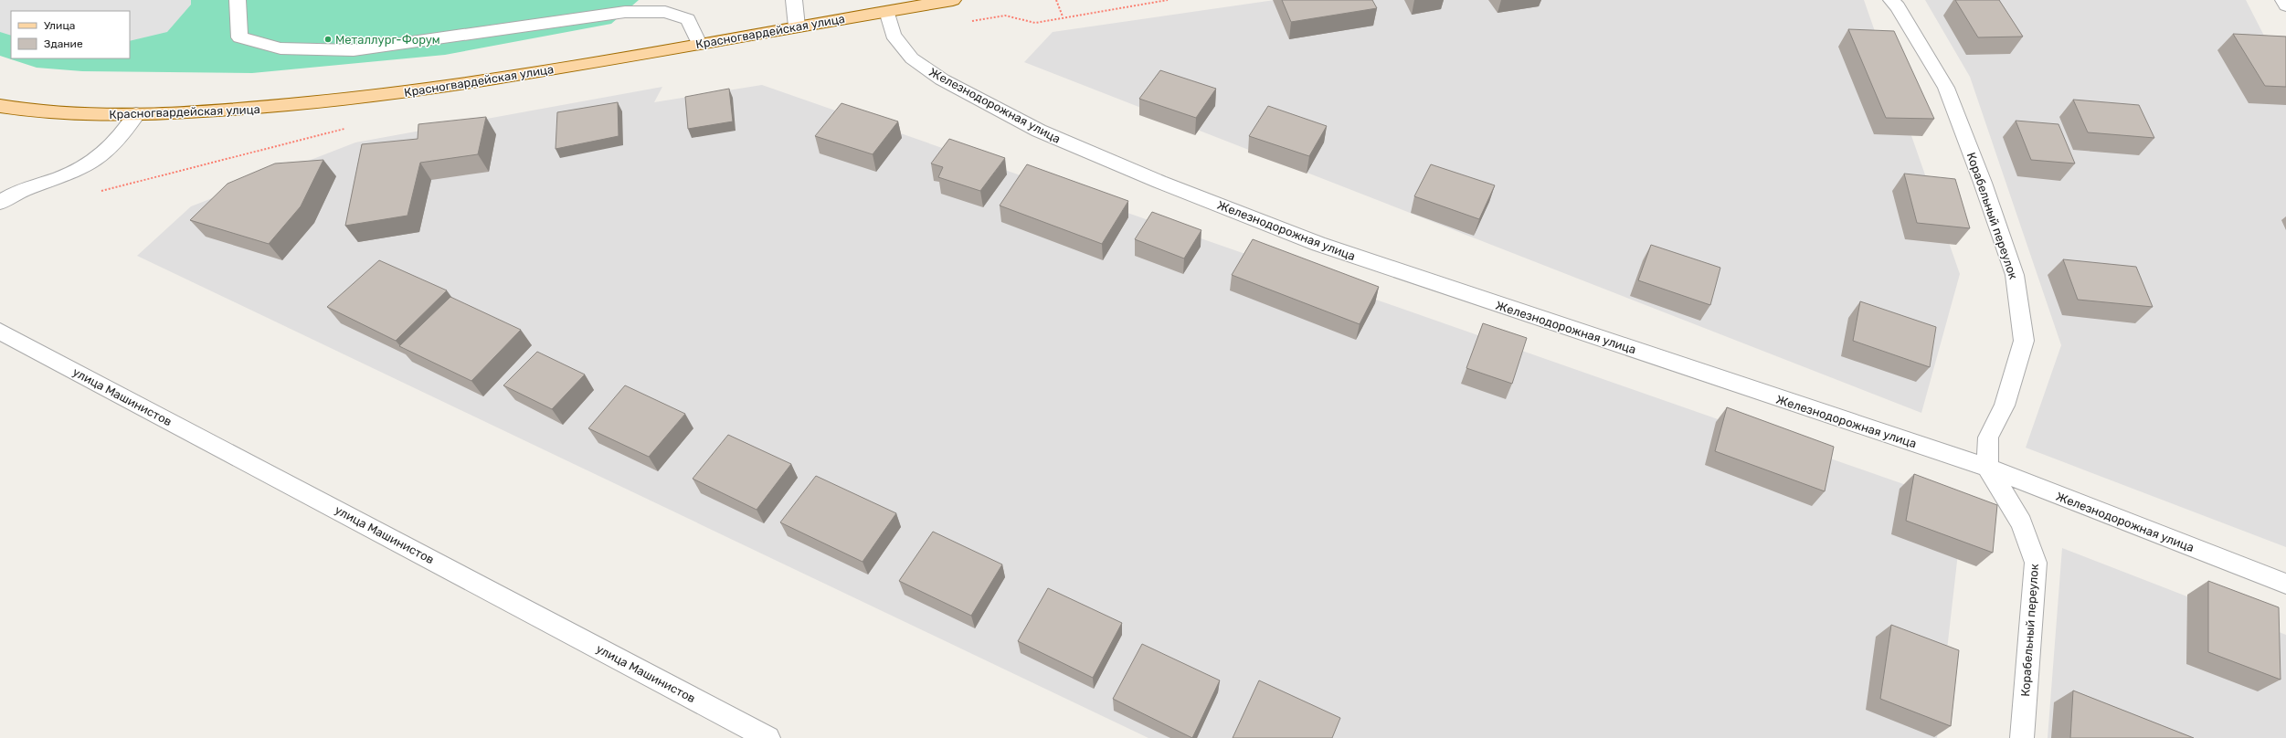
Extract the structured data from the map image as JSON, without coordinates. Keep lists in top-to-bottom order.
{
  "streets": {
    "main road": ["Красногвардейская улица"],
    "street": ["Железнодорожная улица", "Корабельный переулок", "улица Машинистов"]
  },
  "crossings": [
    ["Красногвардейская улица", "Железнодорожная улица"],
    ["Железнодорожная улица", "Корабельный переулок"]
  ],
  "places": ["Металлург-Форум"],
  "legend": ["Улица", "Здание"]
}
